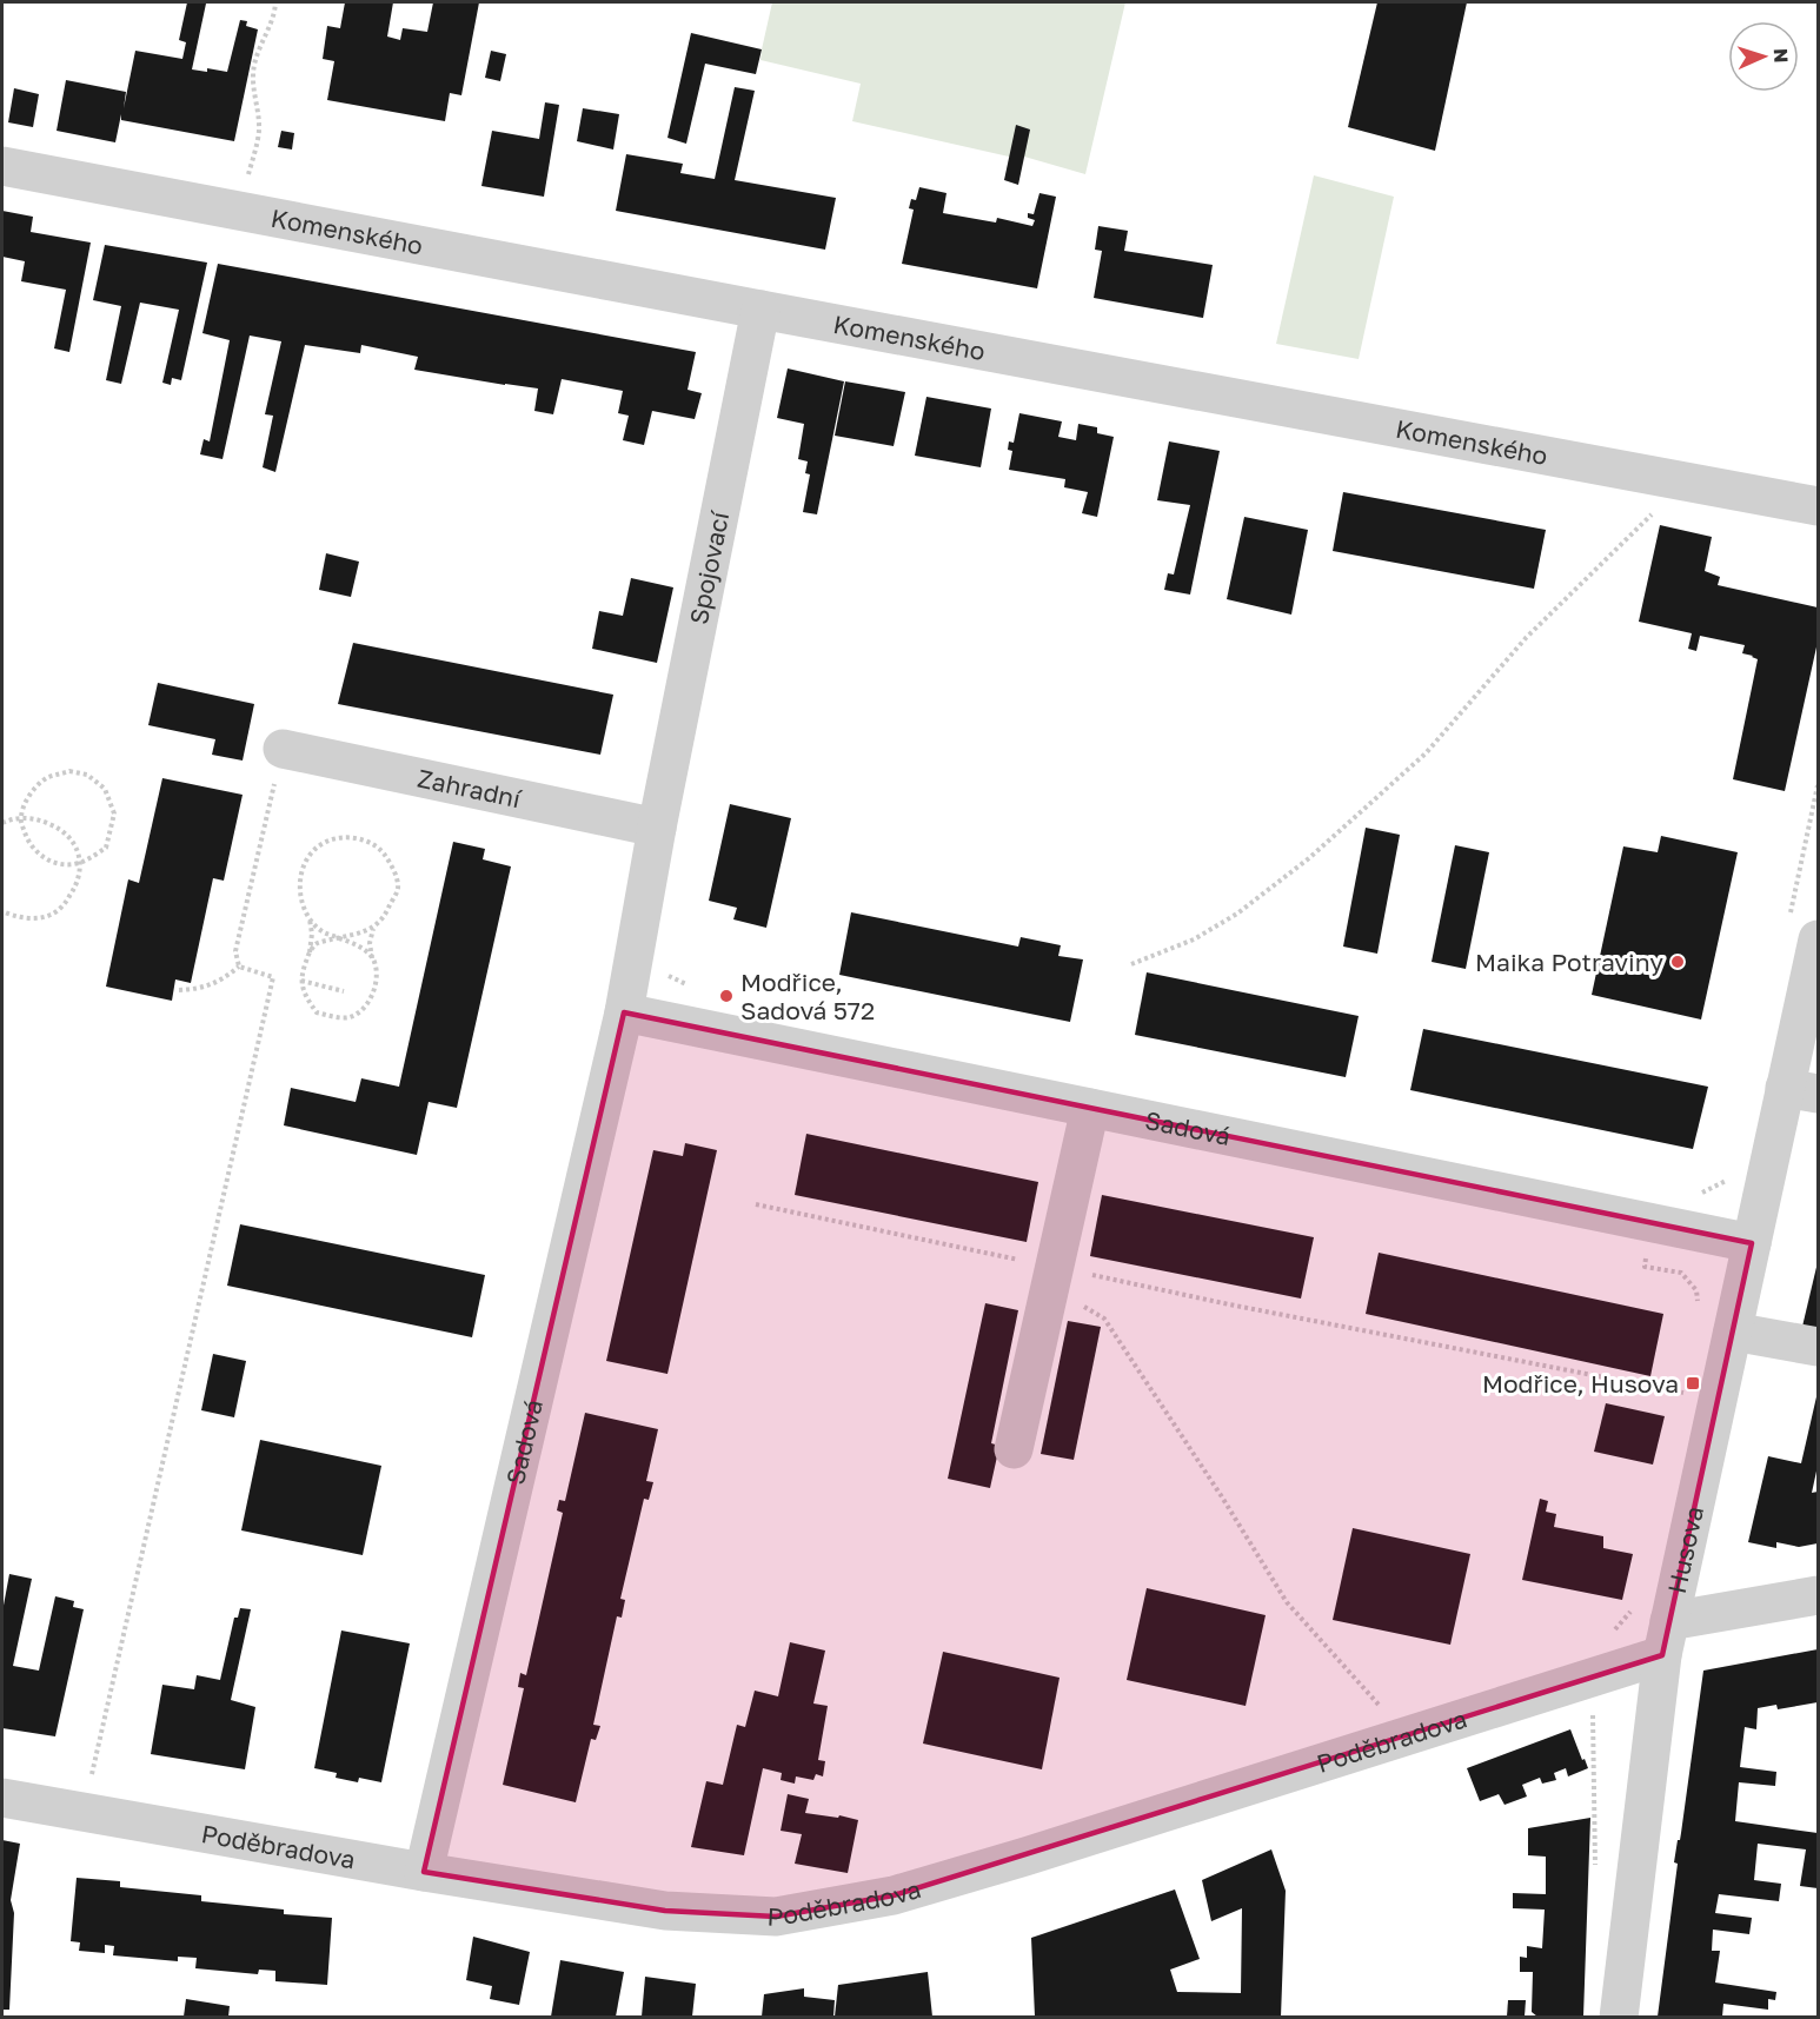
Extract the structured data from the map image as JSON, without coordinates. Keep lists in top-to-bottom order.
{
  "streets": {
    "street": [
      "Komenského",
      "Spojovací",
      "Zahradní",
      "Sadová",
      "Husova",
      "Poděbradova"
    ]
  },
  "crossings": [
    ["Komenského", "Spojovací"],
    ["Spojovací", "Zahradní"],
    ["Spojovací", "Sadová"],
    ["Zahradní", "Sadová"],
    ["Sadová", "Husova"],
    ["Sadová", "Poděbradova"],
    ["Husova", "Poděbradova"]
  ],
  "places": {
    "other": ["Maika Potraviny", "Modřice, Sadová 572"],
    "transit": ["Modřice, Husova"]
  },
  "north": "right"
}
